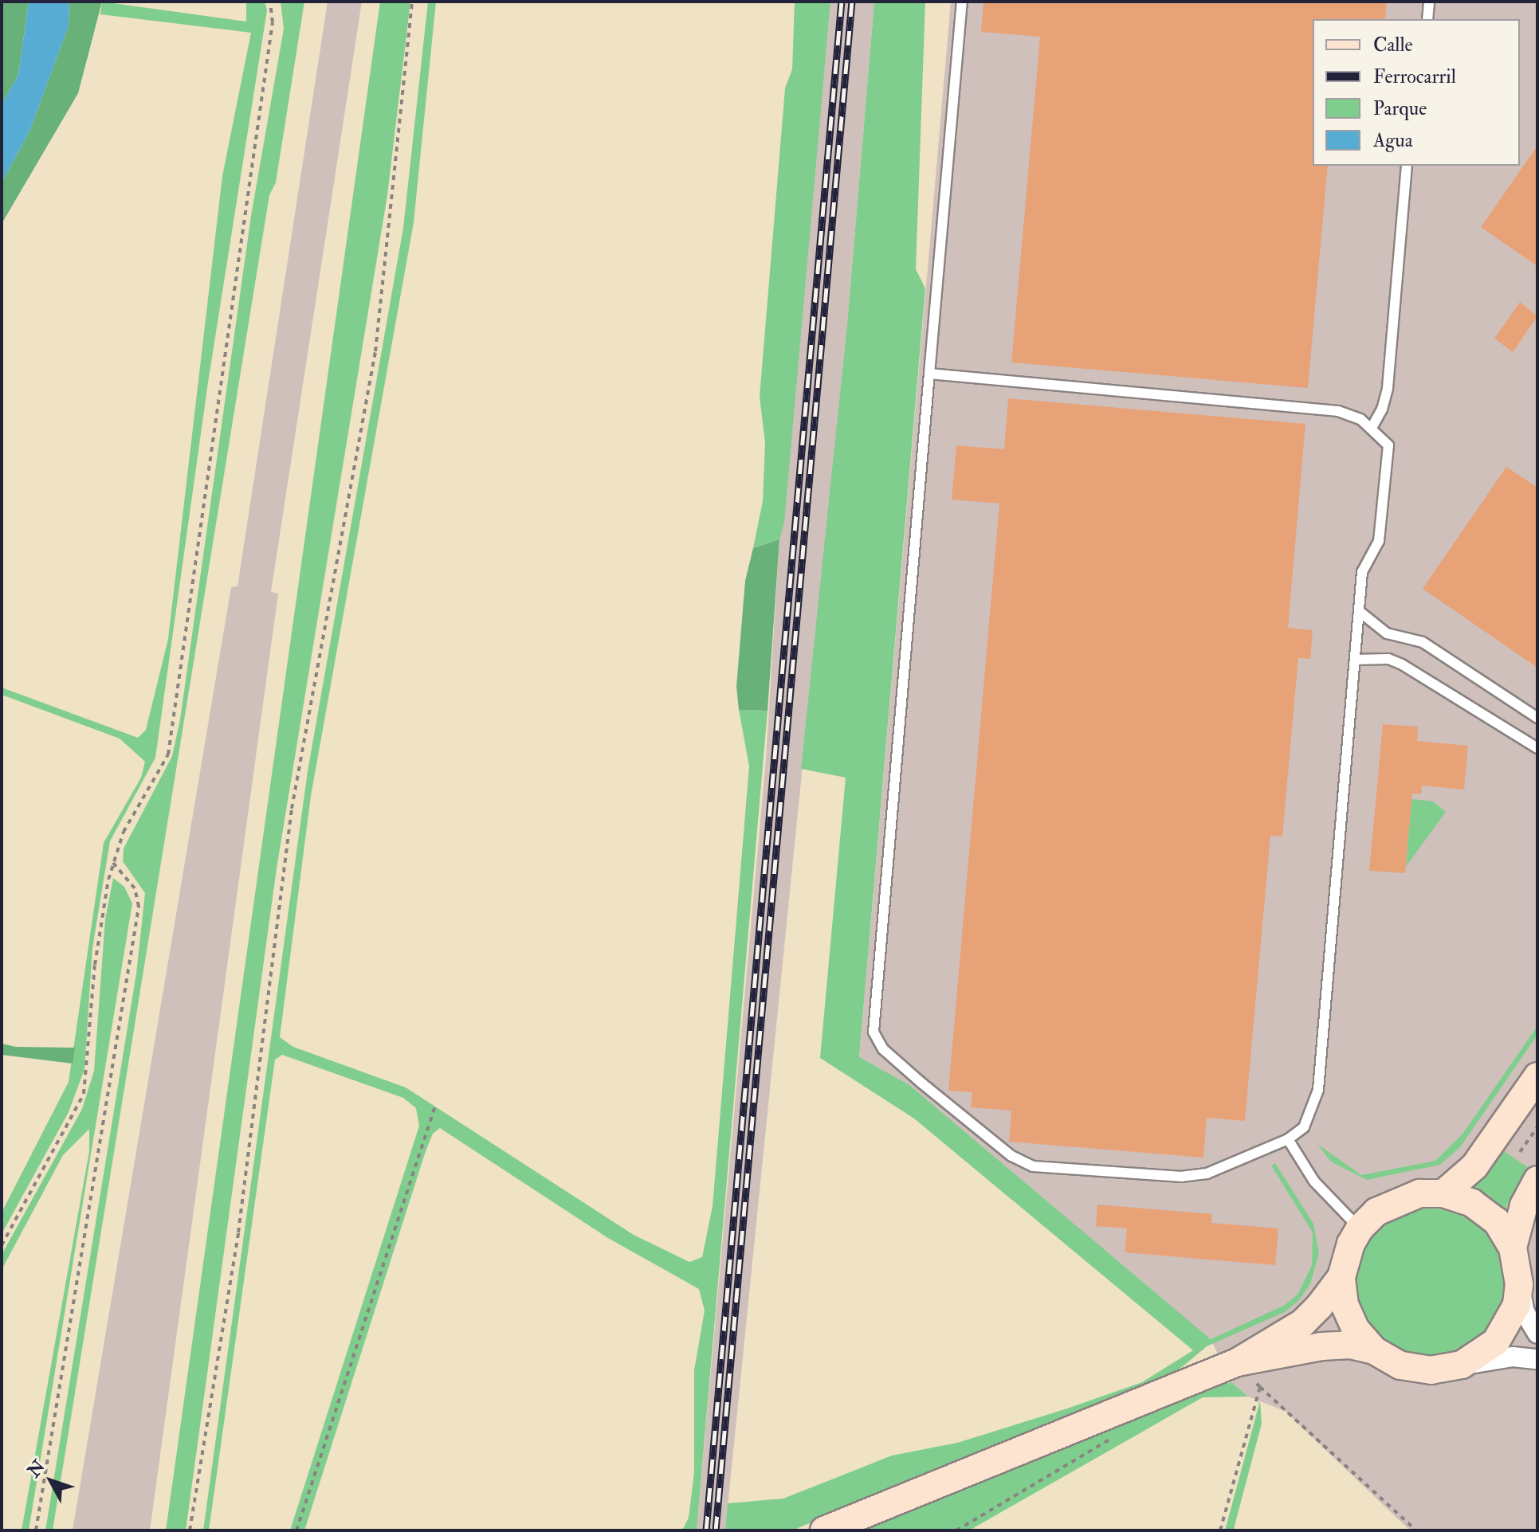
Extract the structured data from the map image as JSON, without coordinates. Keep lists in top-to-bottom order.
{
  "legend": [
    "Calle",
    "Ferrocarril",
    "Parque",
    "Agua"
  ],
  "north": "top left"
}
